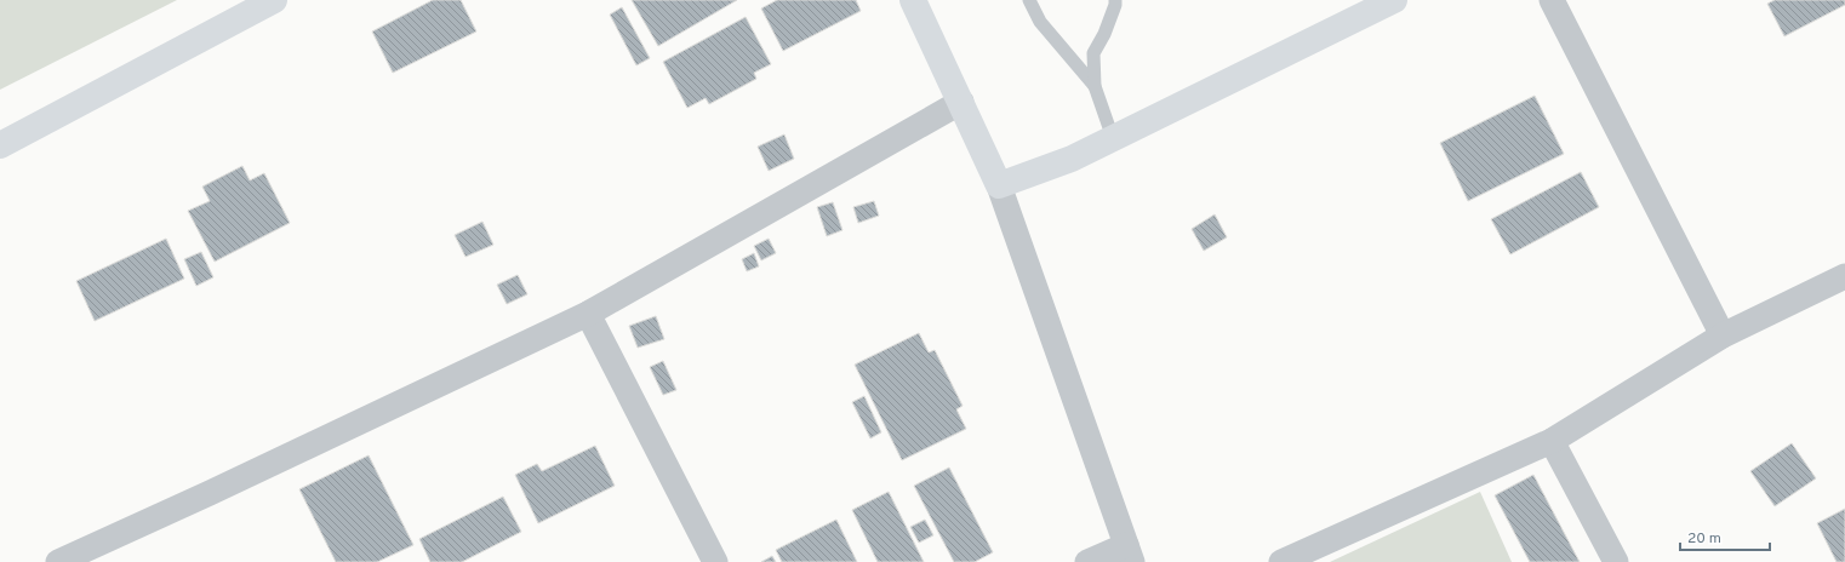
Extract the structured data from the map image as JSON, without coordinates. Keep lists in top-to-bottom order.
{
  "scale_bar": "20 m"
}
